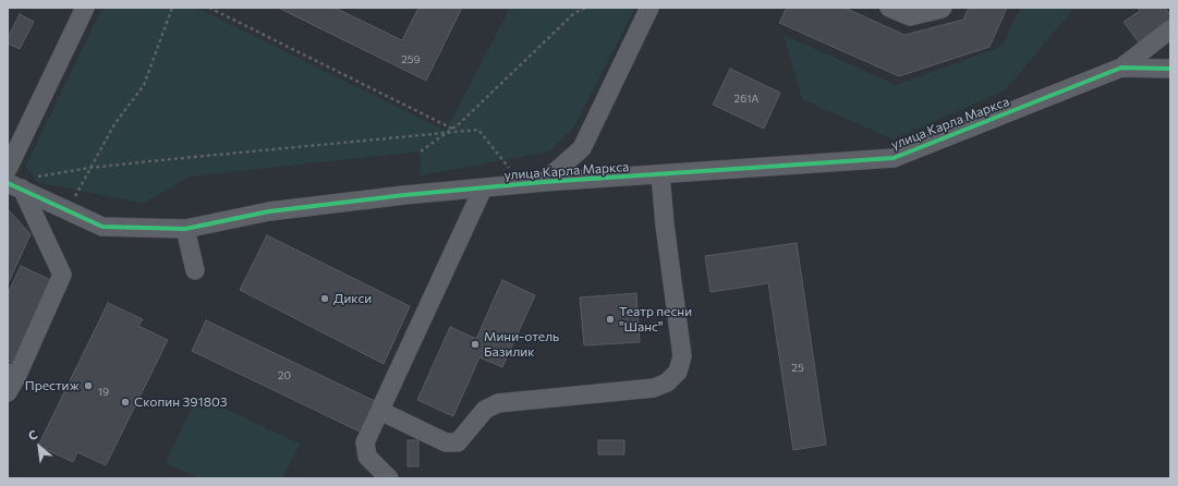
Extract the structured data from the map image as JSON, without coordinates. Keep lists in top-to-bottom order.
{
  "streets": {
    "street": ["улица Карла Маркса"]
  },
  "places": [
    "Дикси",
    "Театр песни \"Шанс\"",
    "Мини-отель Базилик",
    "Престиж",
    "Скопин 391803"
  ],
  "house_numbers": [
    "259",
    "261А",
    "25",
    "20",
    "19"
  ],
  "north": "top left"
}
